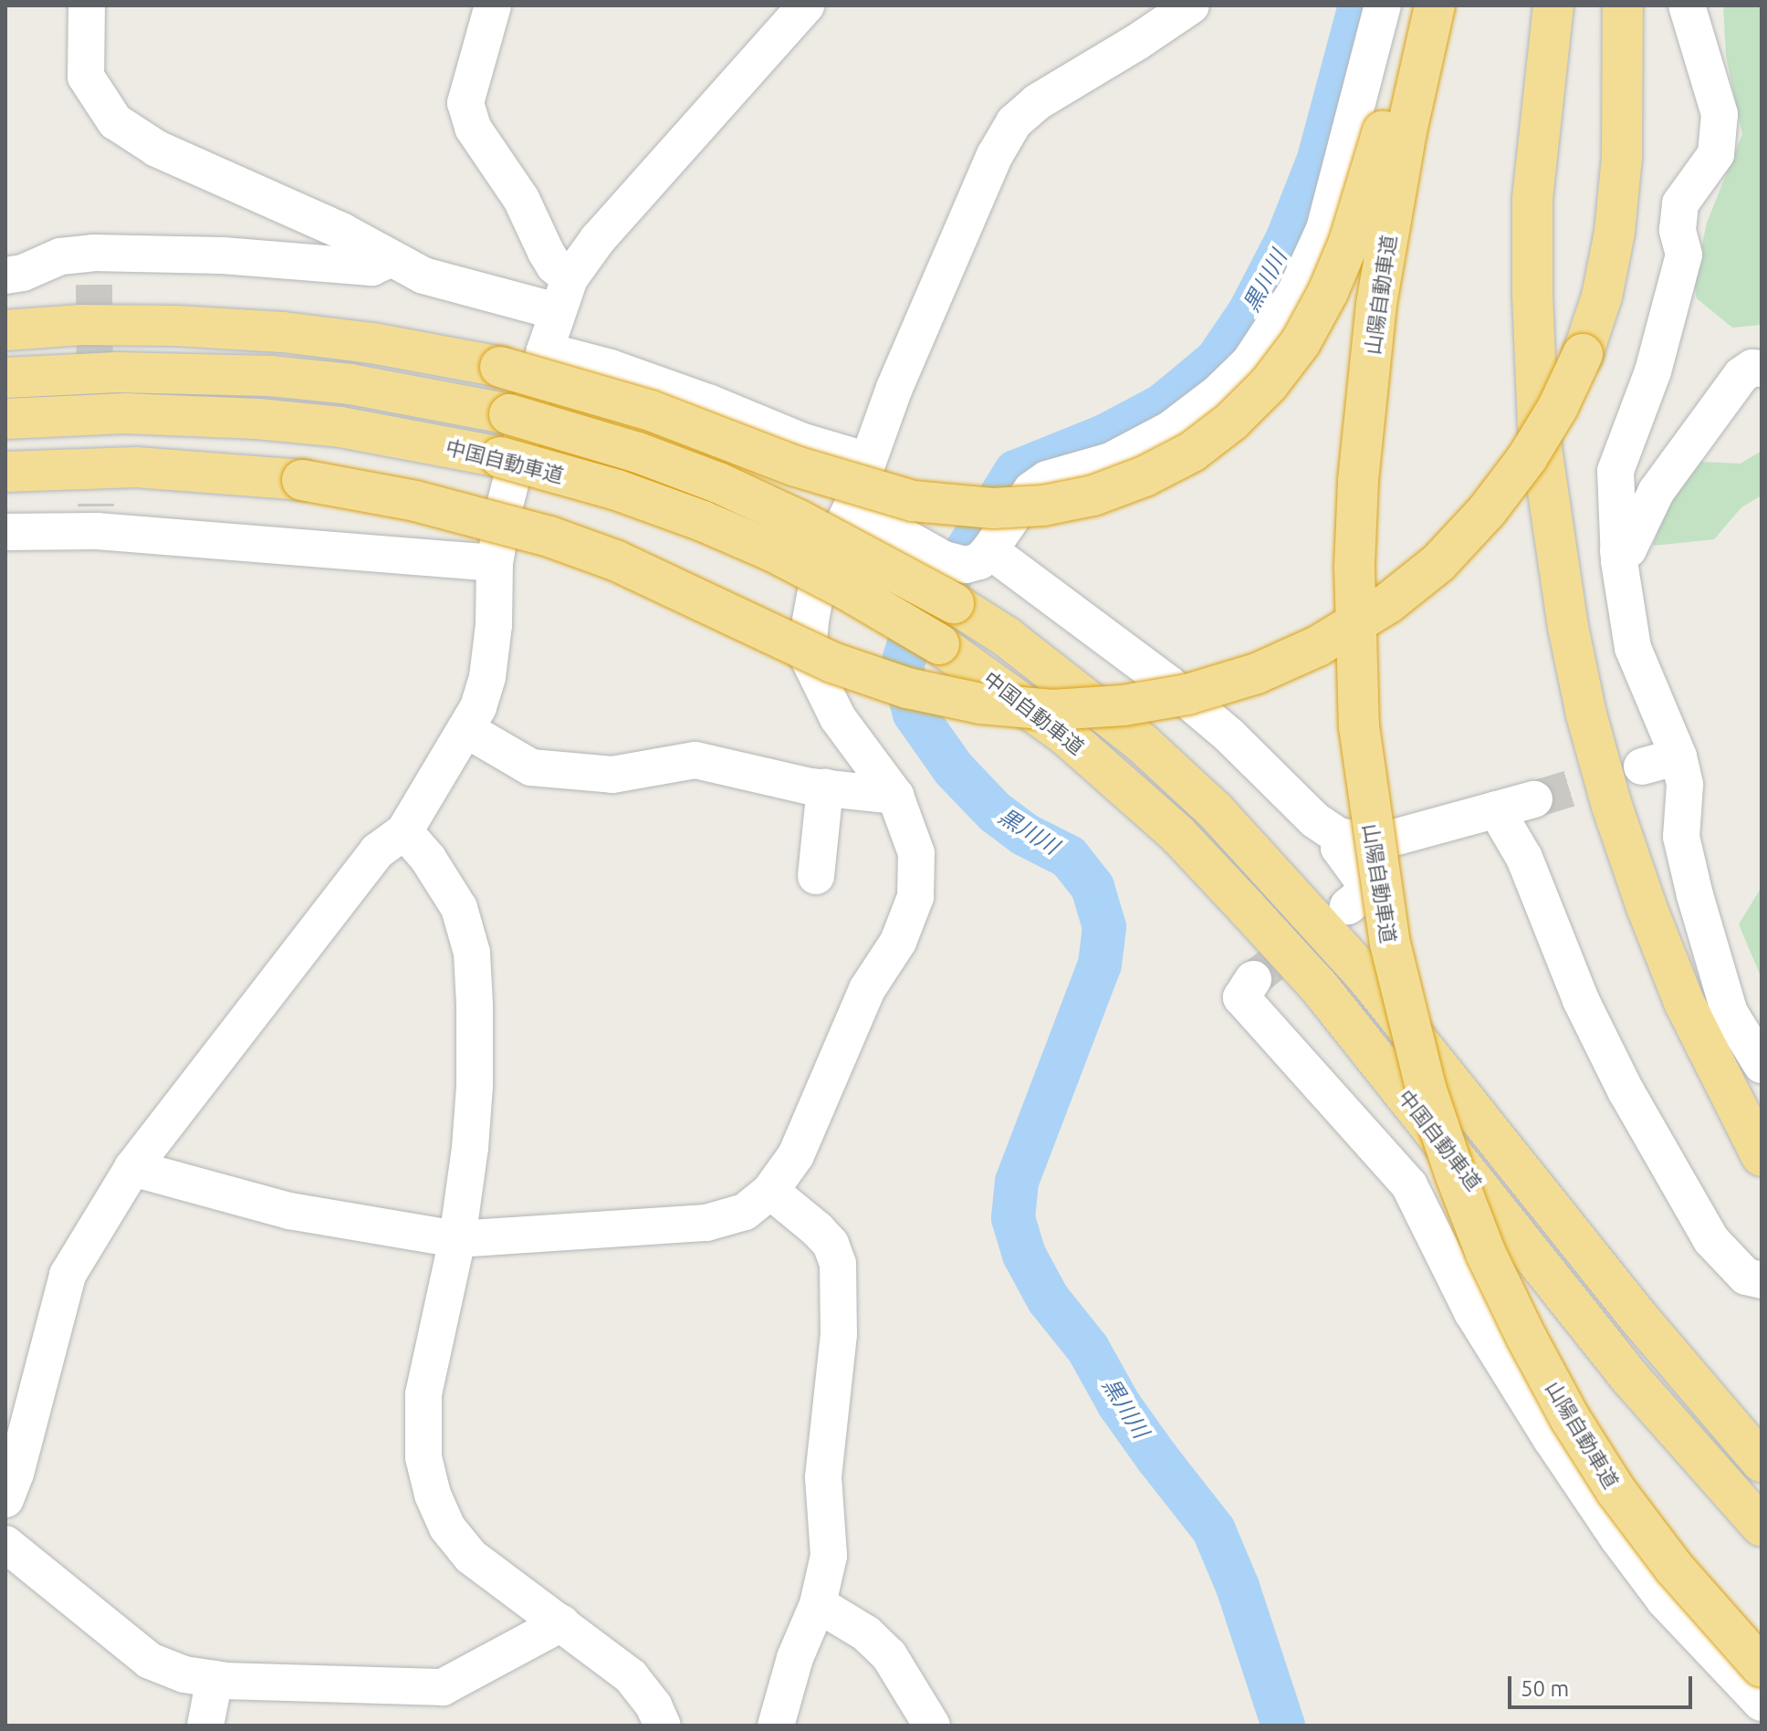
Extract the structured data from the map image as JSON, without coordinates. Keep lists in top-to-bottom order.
{
  "streets": {
    "highway": ["山陽自動車道", "中国自動車道"]
  },
  "water": ["黒川川"],
  "scale_bar": "50 m"
}
